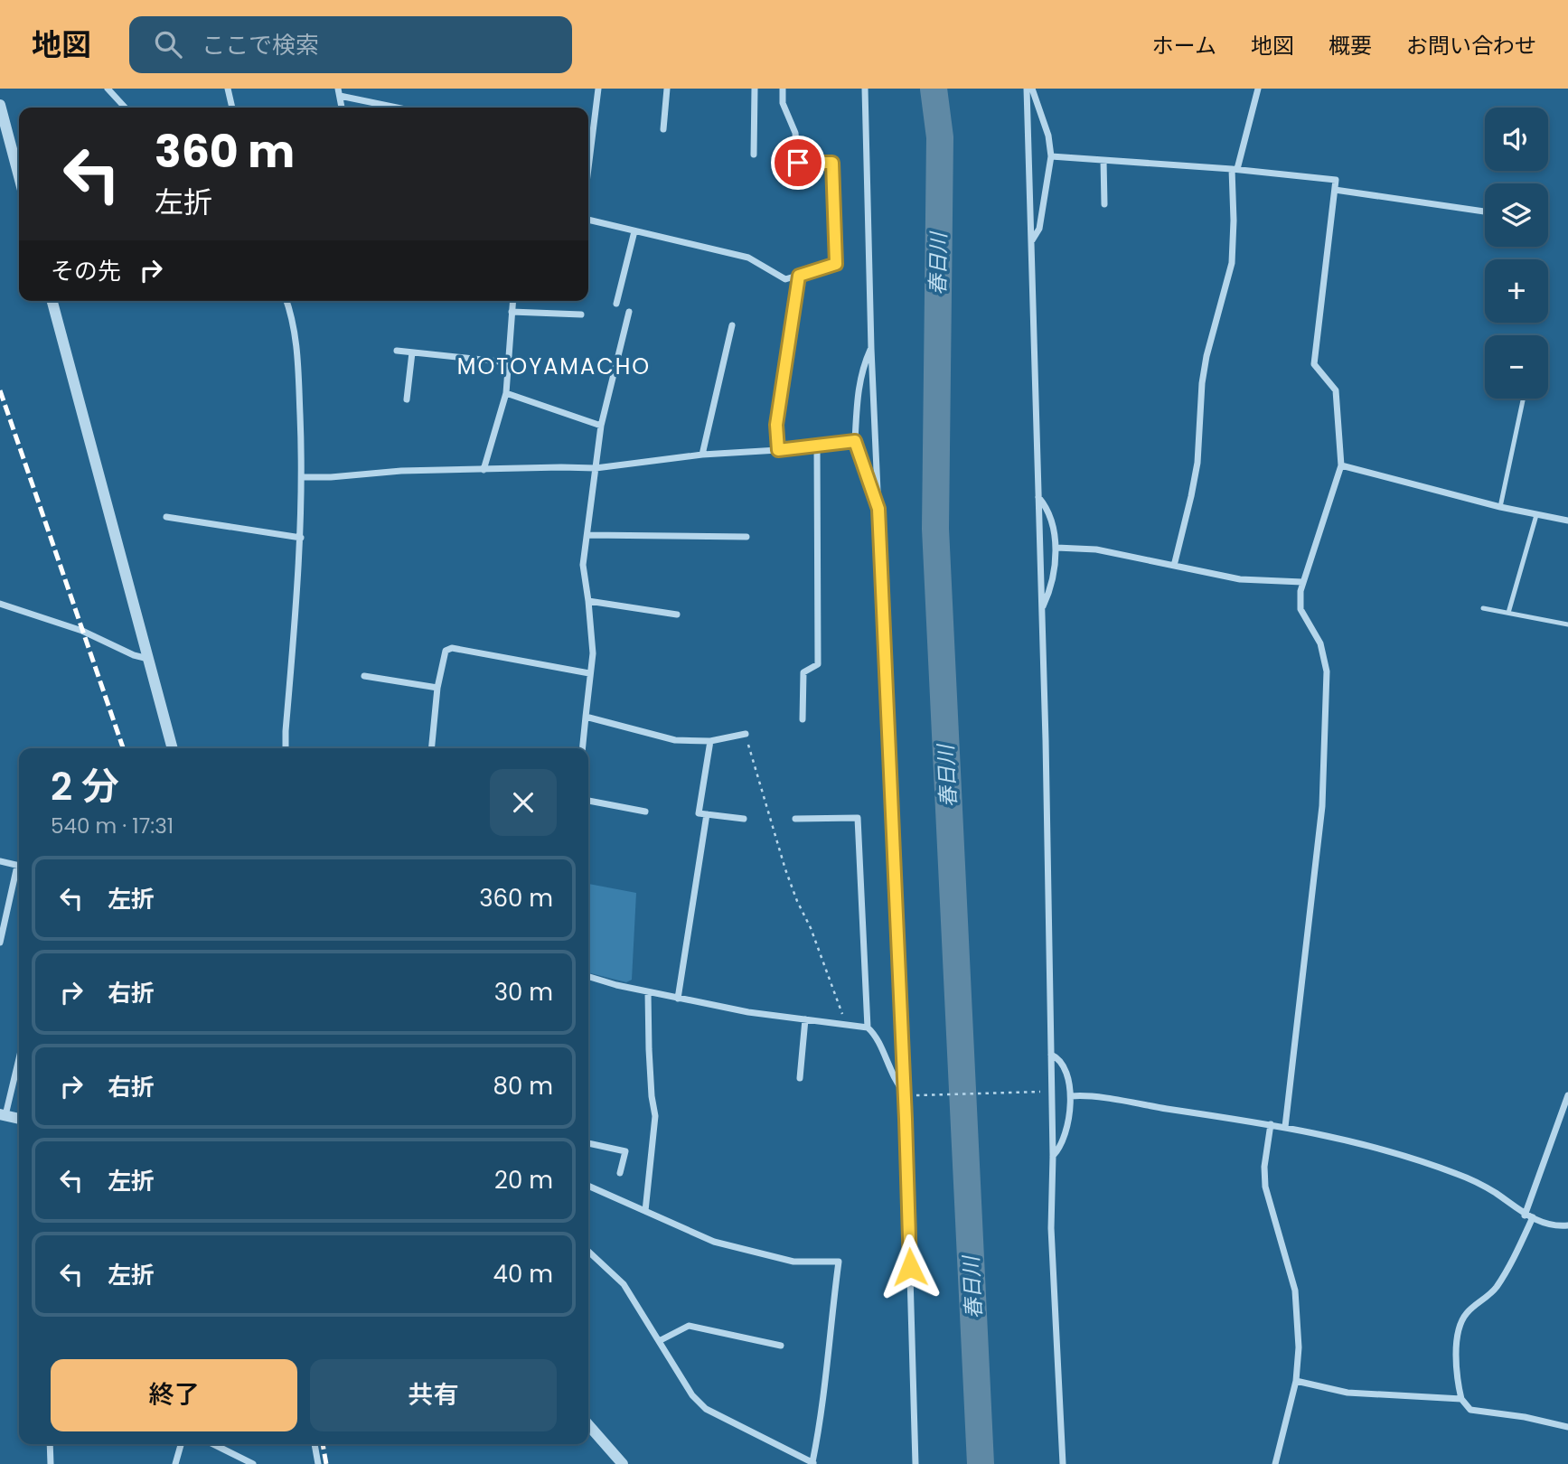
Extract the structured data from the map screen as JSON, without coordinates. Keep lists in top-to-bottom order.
{
  "districts": ["MOTOYAMACHO"],
  "water": ["春日川"],
  "page": {
    "header": "地図",
    "search": "ここで検索",
    "nav": [
      "ホーム",
      "地図",
      "概要",
      "お問い合わせ"
    ],
    "map_buttons": ["+", "−"],
    "turn": ["360 m", "左折"],
    "then": "その先",
    "heading": ["2 分", "540 m · 17:31"],
    "list": [
      {
        "name": "左折",
        "value": "360 m"
      },
      {
        "name": "右折",
        "value": "30 m"
      },
      {
        "name": "右折",
        "value": "80 m"
      },
      {
        "name": "左折",
        "value": "20 m"
      },
      {
        "name": "左折",
        "value": "40 m"
      }
    ],
    "buttons": ["終了", "共有"]
  }
}
